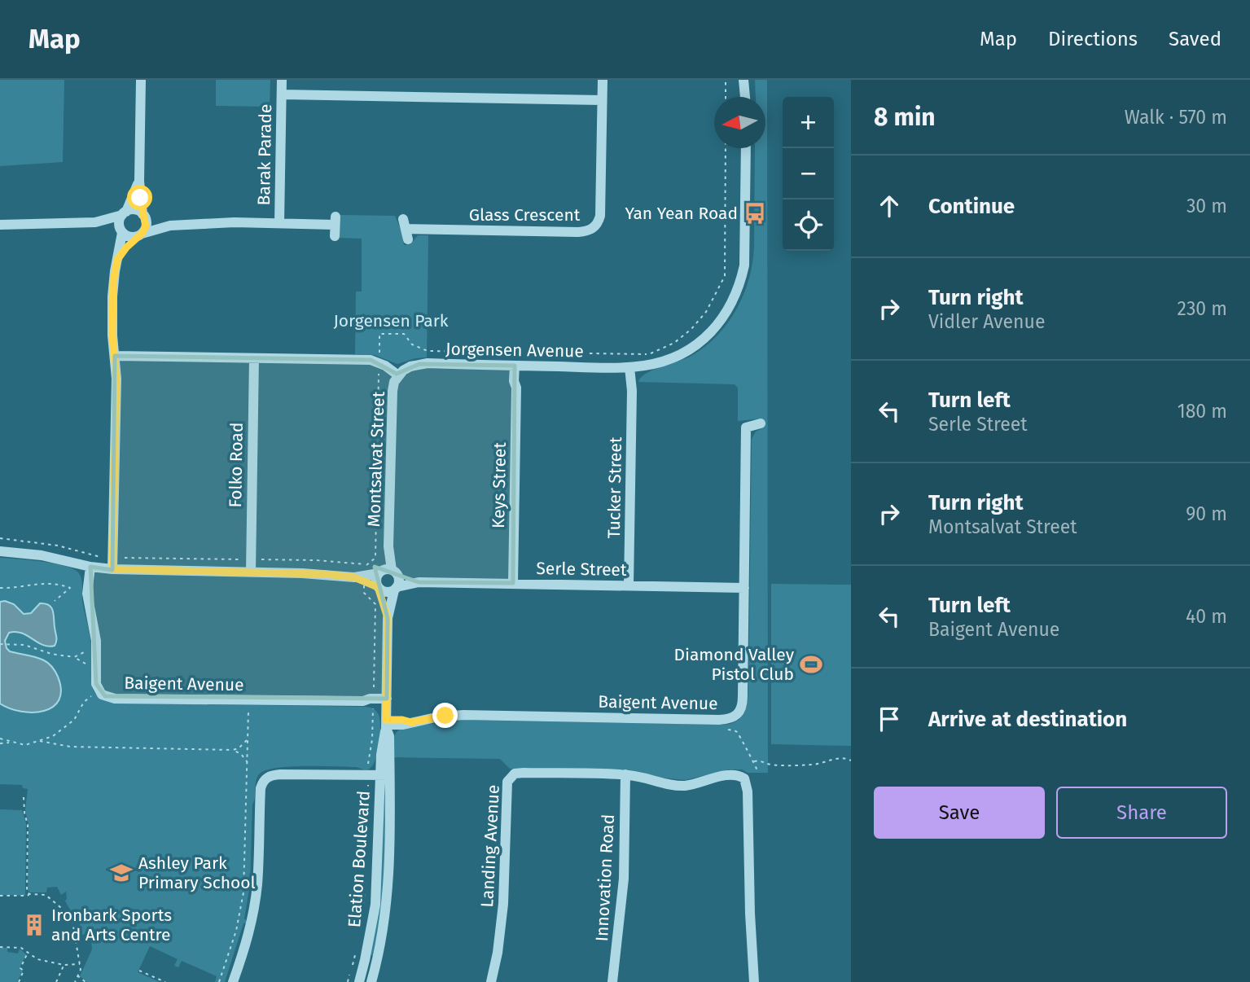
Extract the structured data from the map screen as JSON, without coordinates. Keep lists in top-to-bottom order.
{
  "streets": {
    "street": [
      "Barak Parade",
      "Glass Crescent",
      "Jorgensen Avenue",
      "Montsalvat Street",
      "Folko Road",
      "Keys Street",
      "Tucker Street",
      "Serle Street",
      "Baigent Avenue",
      "Landing Avenue",
      "Elation Boulevard",
      "Innovation Road"
    ]
  },
  "crossings": [
    ["Jorgensen Avenue", "Montsalvat Street"],
    ["Jorgensen Avenue", "Keys Street"],
    ["Jorgensen Avenue", "Tucker Street"],
    ["Montsalvat Street", "Serle Street"],
    ["Folko Road", "Serle Street"],
    ["Keys Street", "Serle Street"],
    ["Tucker Street", "Serle Street"],
    ["Serle Street", "Baigent Avenue"],
    ["Baigent Avenue", "Elation Boulevard"],
    ["Landing Avenue", "Innovation Road"]
  ],
  "parks": ["Jorgensen Park"],
  "places": {
    "bus stop": ["Yan Yean Road"],
    "sports": ["Diamond Valley Pistol Club"],
    "school or university": ["Ashley Park Primary School"],
    "building": ["Ironbark Sports and Arts Centre"]
  },
  "north": "left",
  "page": {
    "header": "Map",
    "nav": ["Map", "Directions", "Saved"],
    "heading": ["8 min", "Walk · 570 m"],
    "map_buttons": ["+", "−"],
    "list": [
      ["Continue", "30 m"],
      ["Turn right", "Vidler Avenue", "230 m"],
      ["Turn left", "Serle Street", "180 m"],
      ["Turn right", "Montsalvat Street", "90 m"],
      ["Turn left", "Baigent Avenue", "40 m"],
      "Arrive at destination"
    ],
    "buttons": ["Save", "Share"]
  }
}
